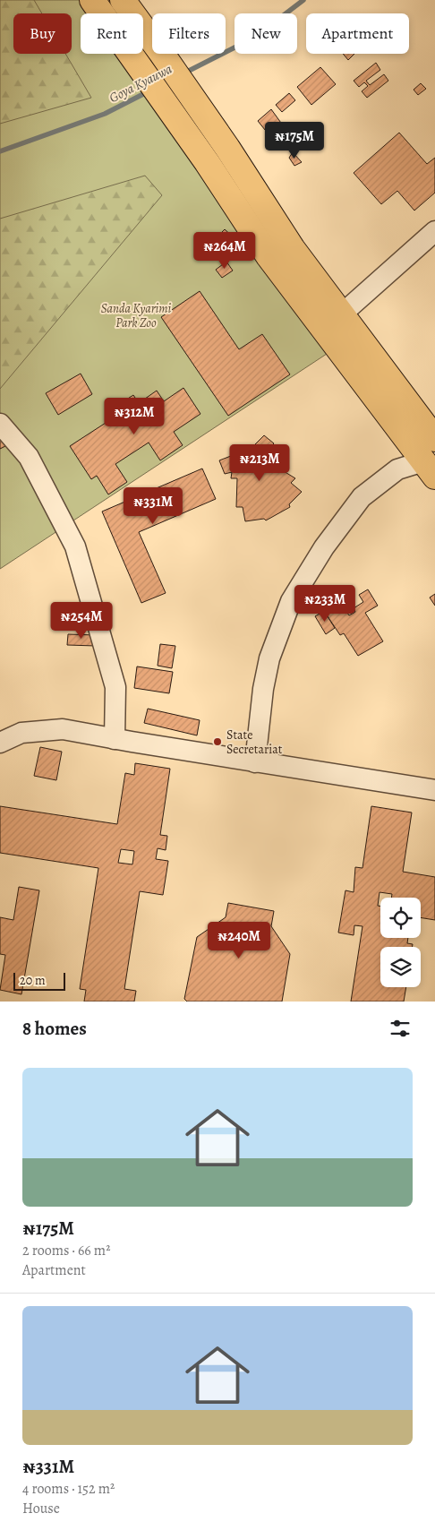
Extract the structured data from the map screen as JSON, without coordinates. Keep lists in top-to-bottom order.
{
  "water": ["Goya Kyauwa"],
  "parks": ["Sanda Kyarimi Park Zoo"],
  "places": ["State Secretariat"],
  "scale_bar": "20 m",
  "page": {
    "chip": [
      "Buy",
      "Rent",
      "Filters",
      "New",
      "Apartment"
    ],
    "price": [
      "₦175M",
      "₦264M",
      "₦312M",
      "₦213M",
      "₦331M",
      "₦233M",
      "₦254M",
      "₦240M"
    ],
    "scale": "20 m",
    "heading": "8 homes",
    "list": [
      {
        "name": "₦175M",
        "note": "2 rooms · 66 m² · Apartment"
      },
      {
        "name": "₦331M",
        "note": "4 rooms · 152 m² · House"
      }
    ]
  }
}
